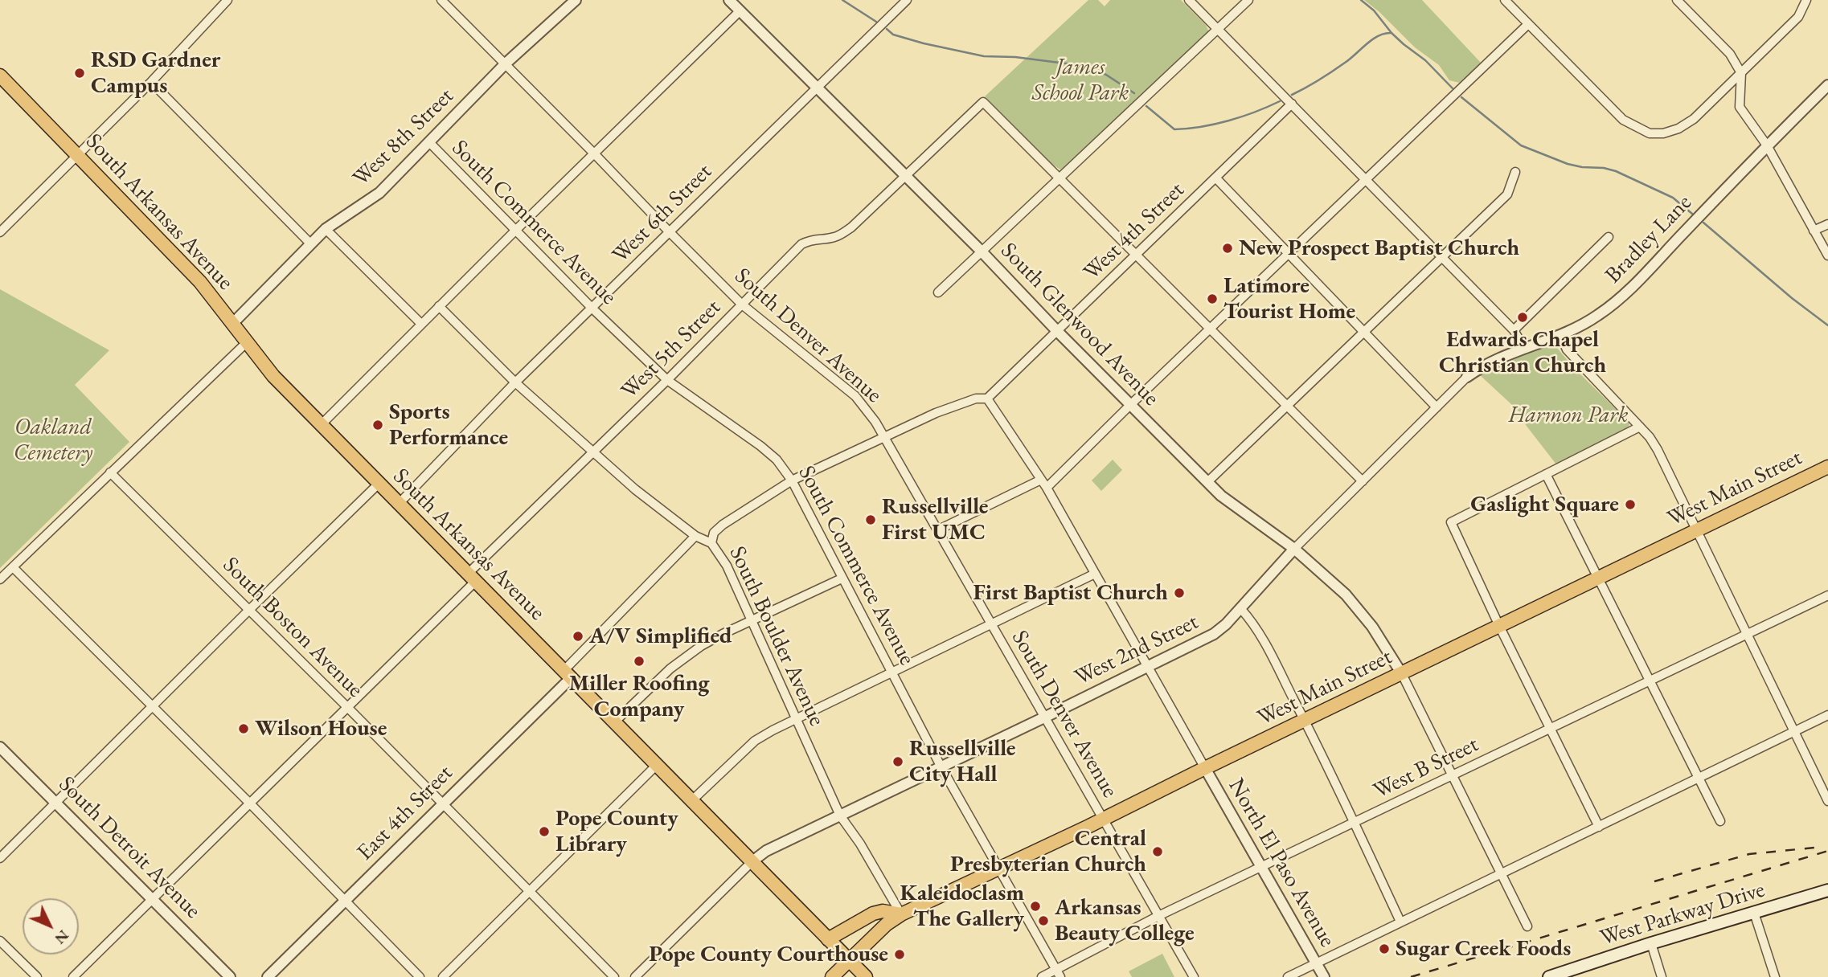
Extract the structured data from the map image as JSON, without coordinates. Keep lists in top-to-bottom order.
{
  "streets": {
    "main road": ["South Arkansas Avenue", "West Main Street", "West Parkway Drive"],
    "street": [
      "West 8th Street",
      "West 6th Street",
      "South Commerce Avenue",
      "West 4th Street",
      "Bradley Lane",
      "South Glenwood Avenue",
      "South Denver Avenue",
      "West 5th Street",
      "South Boston Avenue",
      "South Boulder Avenue",
      "West 2nd Street",
      "West B Street",
      "East 4th Street",
      "South Detroit Avenue",
      "North El Paso Avenue"
    ]
  },
  "crossings": [
    ["West 8th Street", "South Arkansas Avenue"],
    ["West 8th Street", "South Commerce Avenue"],
    ["West 8th Street", "South Denver Avenue"],
    ["South Arkansas Avenue", "West 6th Street"],
    ["South Arkansas Avenue", "West 5th Street"],
    ["South Arkansas Avenue", "West Main Street"],
    ["South Arkansas Avenue", "West 2nd Street"],
    ["South Arkansas Avenue", "East 4th Street"],
    ["West 6th Street", "South Commerce Avenue"],
    ["West 6th Street", "South Glenwood Avenue"],
    ["West 6th Street", "South Denver Avenue"],
    ["West 6th Street", "South Boulder Avenue"],
    ["South Commerce Avenue", "West 5th Street"],
    ["South Commerce Avenue", "West Main Street"],
    ["South Commerce Avenue", "West 2nd Street"],
    ["South Commerce Avenue", "West B Street"],
    ["West 4th Street", "South Glenwood Avenue"],
    ["Bradley Lane", "West 2nd Street"],
    ["South Glenwood Avenue", "West 5th Street"],
    ["South Glenwood Avenue", "West Main Street"],
    ["South Glenwood Avenue", "West 2nd Street"],
    ["South Denver Avenue", "West 5th Street"],
    ["South Denver Avenue", "West Main Street"],
    ["South Denver Avenue", "West 2nd Street"],
    ["South Denver Avenue", "West B Street"],
    ["West 5th Street", "South Boston Avenue"],
    ["West 5th Street", "South Boulder Avenue"],
    ["West 5th Street", "South Detroit Avenue"],
    ["West Main Street", "South Boulder Avenue"],
    ["West Main Street", "North El Paso Avenue"],
    ["South Boston Avenue", "East 4th Street"],
    ["South Boulder Avenue", "West 2nd Street"],
    ["West B Street", "North El Paso Avenue"]
  ],
  "parks": ["James School Park", "Harmon Park", "Oakland Cemetery"],
  "places": [
    "RSD Gardner Campus",
    "New Prospect Baptist Church",
    "Latimore Tourist Home",
    "Edwards Chapel Christian Church",
    "Sports Performance",
    "Gaslight Square",
    "Russellville First UMC",
    "First Baptist Church",
    "A/V Simplified",
    "Miller Roofing Company",
    "Wilson House",
    "Russellville City Hall",
    "Pope County Library",
    "Central Presbyterian Church",
    "Kaleidoclasm The Gallery",
    "Arkansas Beauty College",
    "Sugar Creek Foods",
    "Pope County Courthouse"
  ],
  "north": "bottom right"
}
